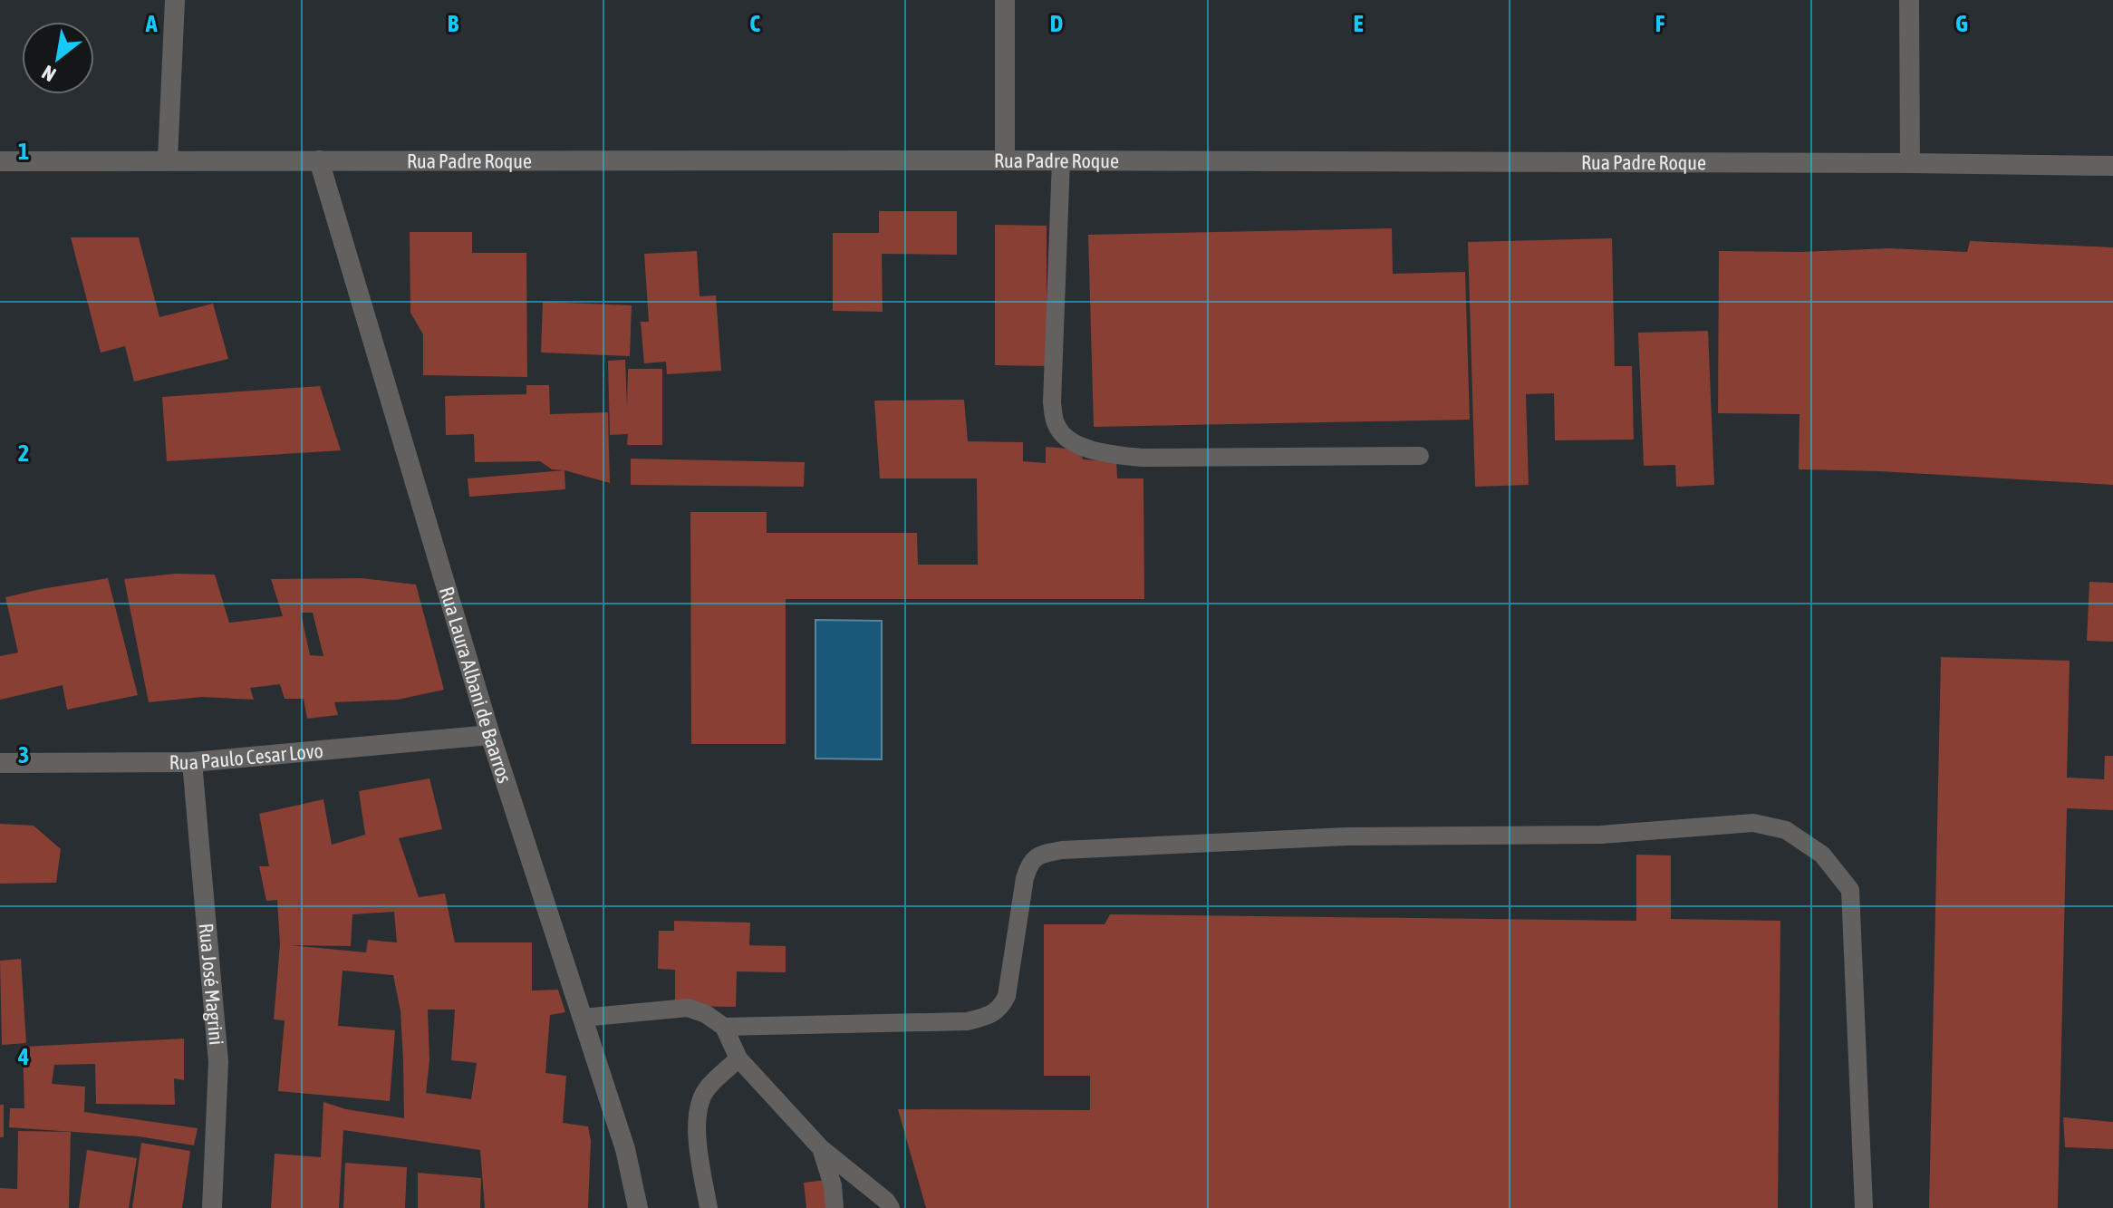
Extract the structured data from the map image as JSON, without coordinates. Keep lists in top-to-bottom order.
{
  "streets": {
    "street": [
      "Rua Padre Roque",
      "Rua Laura Albani de Baarros",
      "Rua Paulo Cesar Lovo",
      "Rua José Magrini"
    ]
  },
  "crossings": [
    ["Rua Padre Roque", "Rua Laura Albani de Baarros"],
    ["Rua Laura Albani de Baarros", "Rua Paulo Cesar Lovo"],
    ["Rua Paulo Cesar Lovo", "Rua José Magrini"]
  ],
  "north": "bottom left",
  "grid": {
    "columns": [
      "A",
      "B",
      "C",
      "D",
      "E",
      "F",
      "G"
    ],
    "rows": [
      "1",
      "2",
      "3",
      "4"
    ]
  }
}
